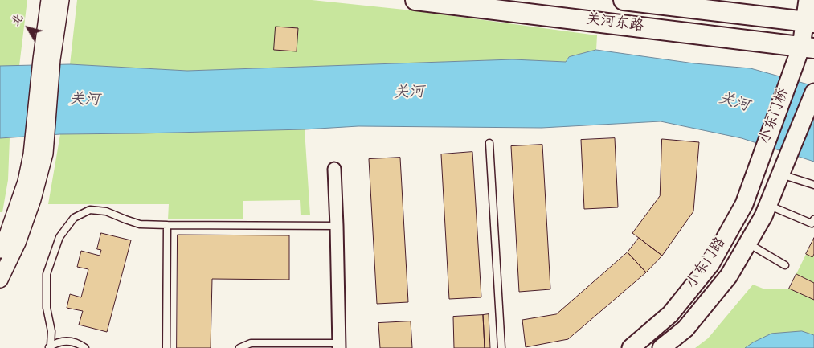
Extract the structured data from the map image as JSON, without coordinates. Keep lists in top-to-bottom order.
{
  "streets": {
    "main road": ["关河东路", "小东门桥", "小东门路"]
  },
  "crossings": [
    ["关河东路", "小东门桥"],
    ["小东门桥", "小东门路"]
  ],
  "water": ["关河"],
  "north": "top left"
}
